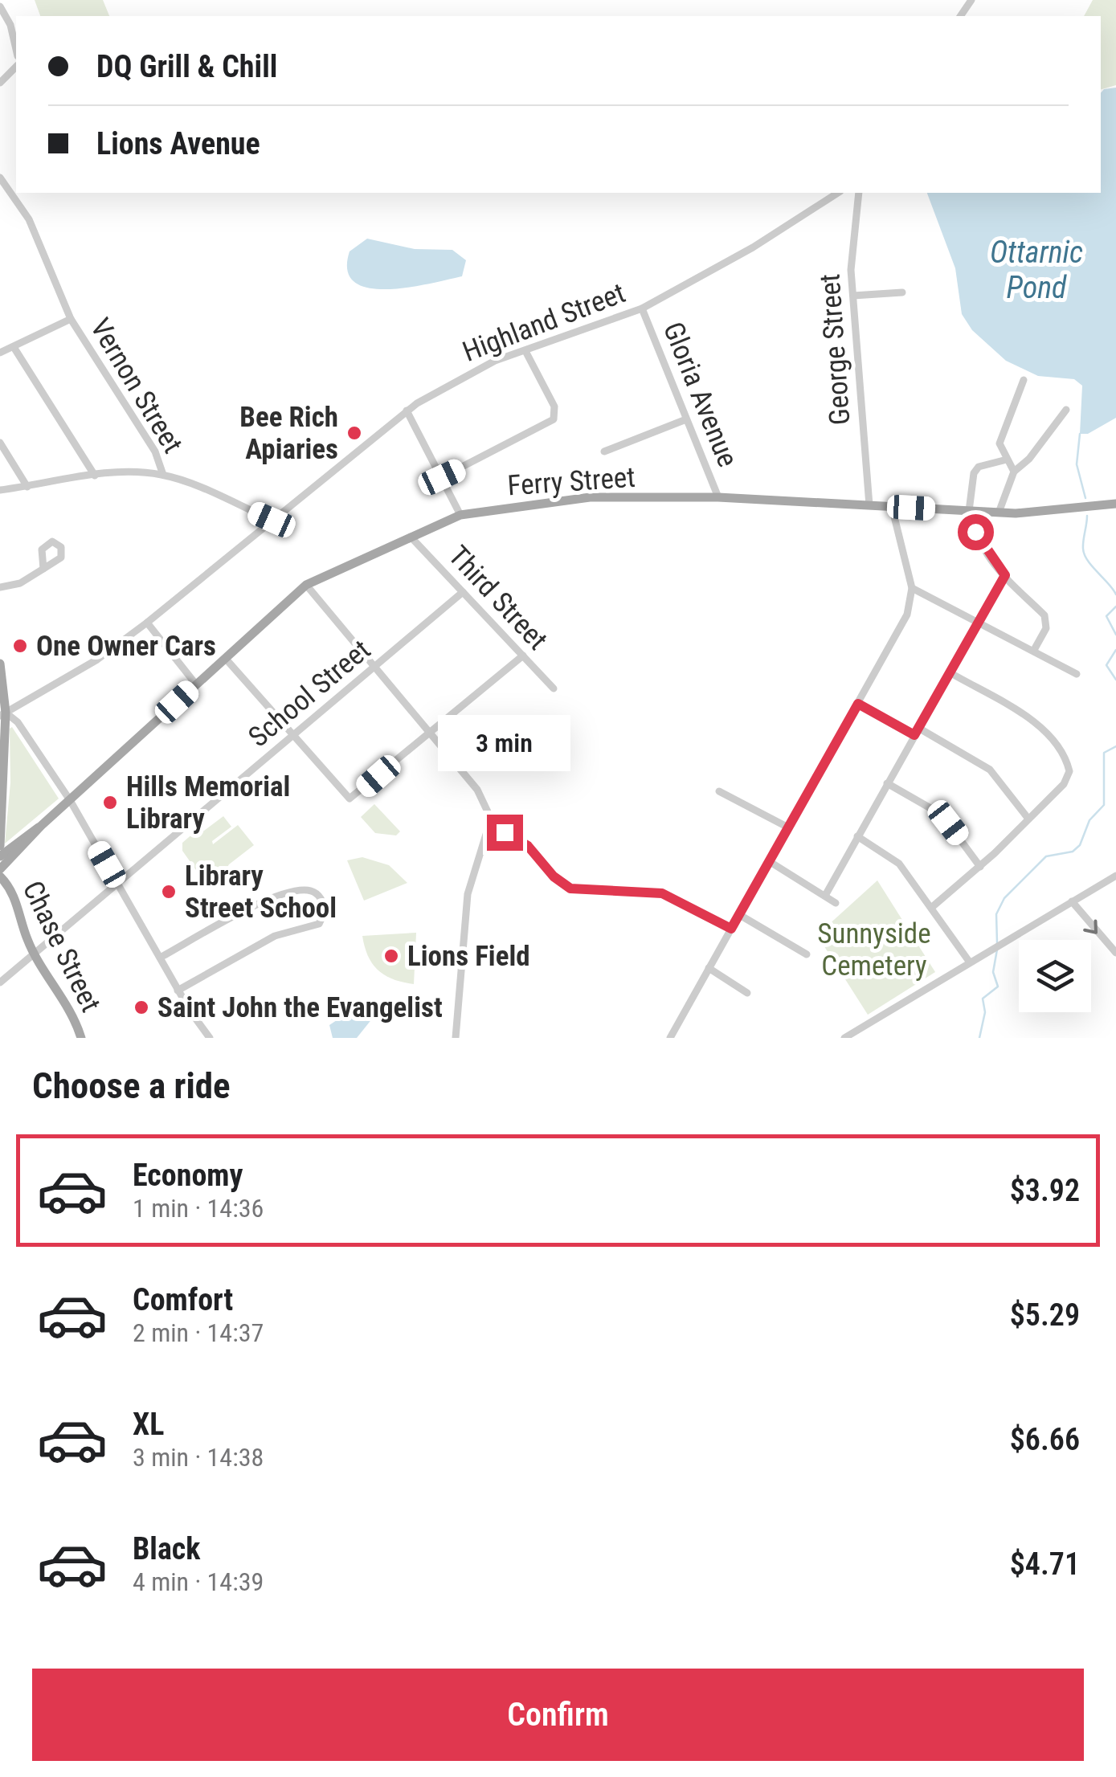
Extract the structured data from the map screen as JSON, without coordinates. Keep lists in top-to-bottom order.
{
  "streets": {
    "main road": ["Ferry Street", "Chase Street"],
    "street": [
      "Highland Street",
      "George Street",
      "Vernon Street",
      "Gloria Avenue",
      "Third Street",
      "School Street"
    ]
  },
  "crossings": [
    ["Highland Street", "Gloria Avenue"],
    ["George Street", "Ferry Street"],
    ["Gloria Avenue", "Ferry Street"],
    ["Ferry Street", "Third Street"],
    ["Ferry Street", "Chase Street"],
    ["Third Street", "School Street"],
    ["School Street", "Chase Street"]
  ],
  "water": ["Ottarnic Pond"],
  "parks": ["Sunnyside Cemetery"],
  "places": [
    "Bee Rich Apiaries",
    "One Owner Cars",
    "Hills Memorial Library",
    "Library Street School",
    "Lions Field",
    "Saint John the Evangelist"
  ],
  "page": {
    "banner": ["DQ Grill & Chill", "Lions Avenue"],
    "bubble": "3 min",
    "heading": "Choose a ride",
    "list": [
      {
        "name": "Economy",
        "note": "1 min · 14:36",
        "value": "$3.92"
      },
      {
        "name": "Comfort",
        "note": "2 min · 14:37",
        "value": "$5.29"
      },
      {
        "name": "XL",
        "note": "3 min · 14:38",
        "value": "$6.66"
      },
      {
        "name": "Black",
        "note": "4 min · 14:39",
        "value": "$4.71"
      }
    ],
    "buttons": "Confirm"
  }
}
